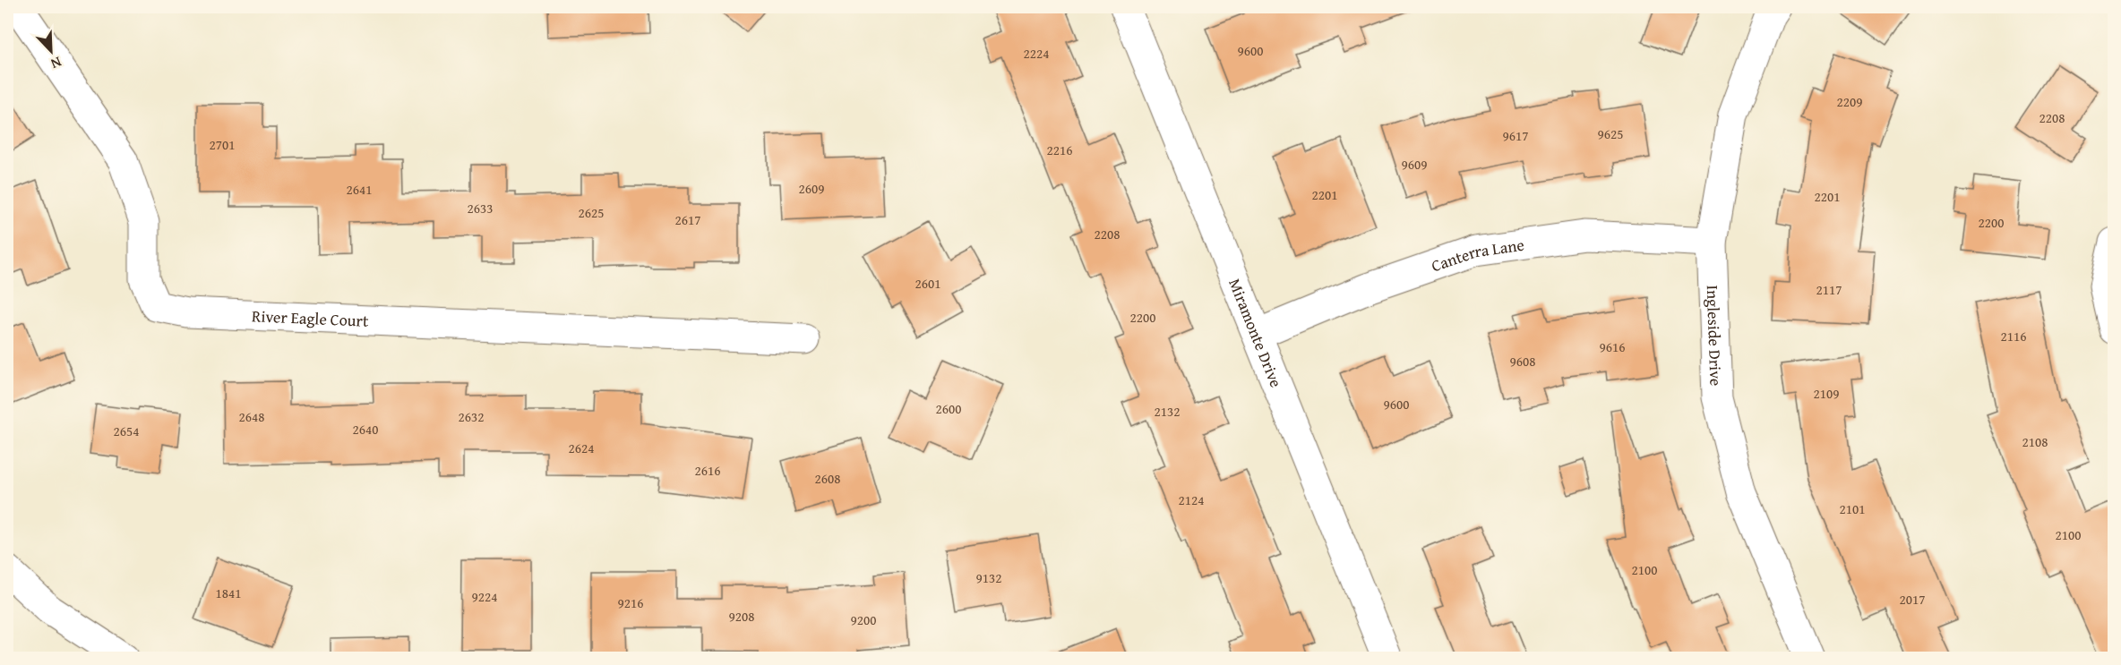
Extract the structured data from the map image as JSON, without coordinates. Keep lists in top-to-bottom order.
{
  "streets": {
    "street": [
      "Canterra Lane",
      "River Eagle Court",
      "Miramonte Drive",
      "Ingleside Drive"
    ]
  },
  "crossings": [
    ["Canterra Lane", "Miramonte Drive"],
    ["Canterra Lane", "Ingleside Drive"]
  ],
  "house_numbers": [
    "9600",
    "2224",
    "2209",
    "2208",
    "9625",
    "9617",
    "2701",
    "2216",
    "9609",
    "2609",
    "2641",
    "2201",
    "2201",
    "2633",
    "2625",
    "2617",
    "2200",
    "2208",
    "2601",
    "2117",
    "2200",
    "2116",
    "9616",
    "9608",
    "2109",
    "9600",
    "2600",
    "2132",
    "2648",
    "2632",
    "2640",
    "2654",
    "2108",
    "2624",
    "2616",
    "2608",
    "2124",
    "2101",
    "2100",
    "2100",
    "9132",
    "1841",
    "9224",
    "2017",
    "9216",
    "9208",
    "9200"
  ],
  "north": "bottom right"
}
